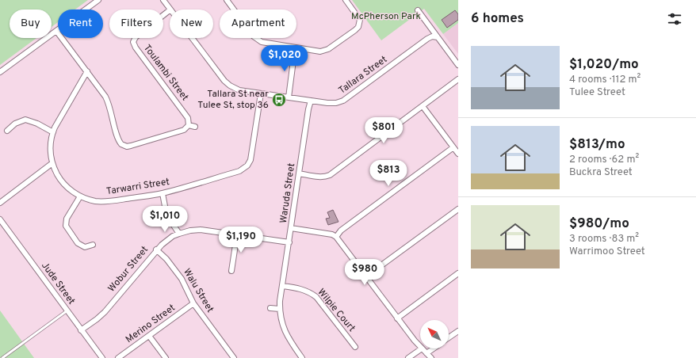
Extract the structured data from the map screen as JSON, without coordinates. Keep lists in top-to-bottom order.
{
  "streets": {
    "street": [
      "Toulambi Street",
      "Tallara Street",
      "Tarwarri Street",
      "Waruda Street",
      "Wobur Street",
      "Jude Street",
      "Walu Street",
      "Wilpie Court",
      "Merino Street"
    ]
  },
  "crossings": [
    ["Tallara Street", "Tarwarri Street"],
    ["Tallara Street", "Waruda Street"],
    ["Waruda Street", "Wobur Street"],
    ["Waruda Street", "Wilpie Court"],
    ["Wobur Street", "Jude Street"],
    ["Wobur Street", "Walu Street"],
    ["Walu Street", "Merino Street"]
  ],
  "parks": ["McPherson Park"],
  "places": {
    "bus stop": ["Tallara St near Tulee St, stop 36"]
  },
  "north": "top left",
  "page": {
    "heading": "6 homes",
    "chip": [
      "Buy",
      "Rent",
      "Filters",
      "New",
      "Apartment"
    ],
    "list": [
      {
        "name": "$1,020/mo",
        "note": "4 rooms · 112 m² · Tulee Street"
      },
      {
        "name": "$813/mo",
        "note": "2 rooms · 62 m² · Buckra Street"
      },
      {
        "name": "$980/mo",
        "note": "3 rooms · 83 m² · Warrimoo Street"
      }
    ],
    "price": [
      "$1,020",
      "$801",
      "$813",
      "$1,010",
      "$1,190",
      "$980"
    ]
  }
}
